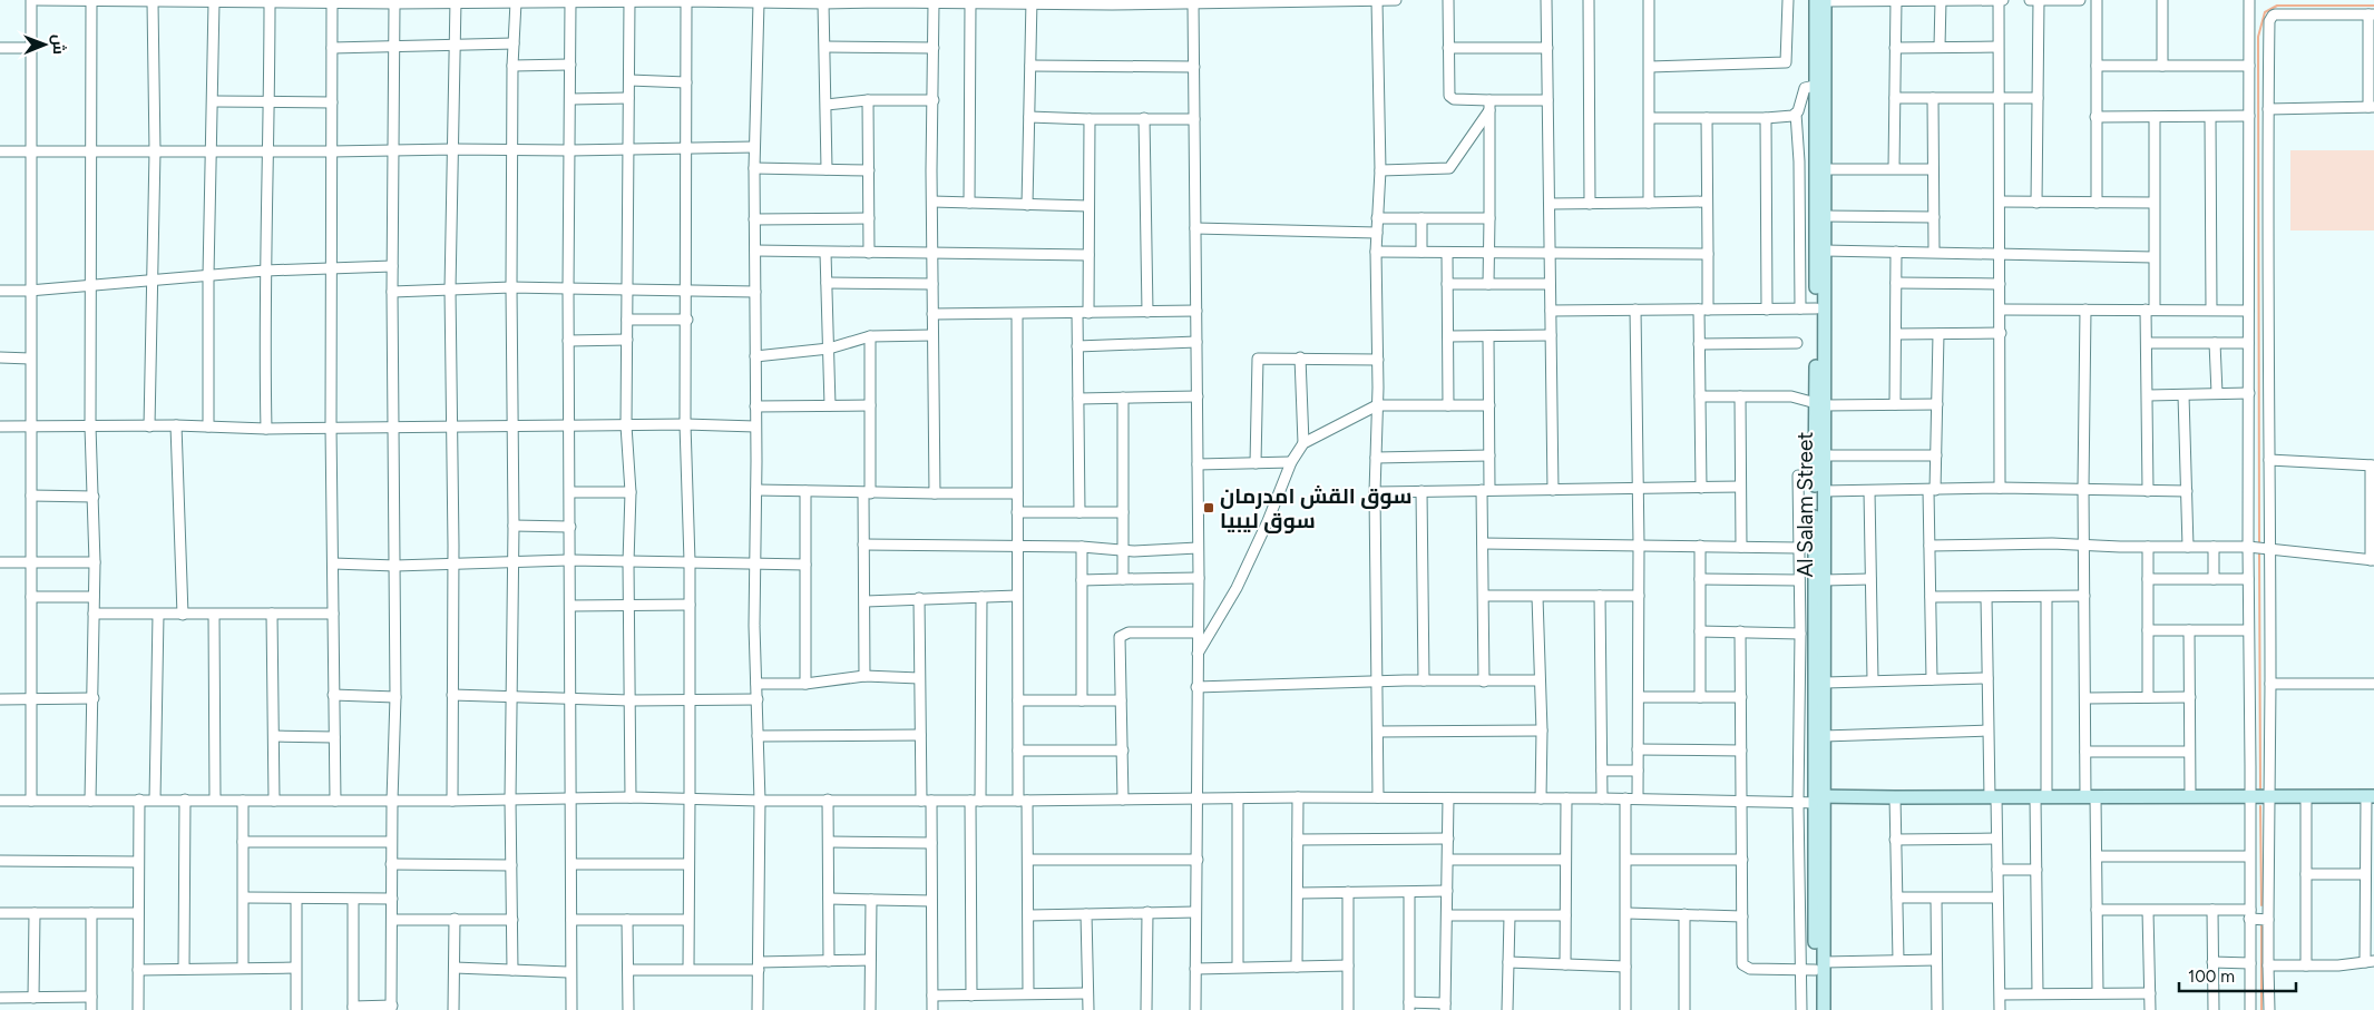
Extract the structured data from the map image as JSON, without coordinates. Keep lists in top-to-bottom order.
{
  "streets": {
    "main road": ["Al Salam Street"]
  },
  "places": {
    "transit": ["سوق القش امدرمان سوق ليبيا"]
  },
  "scale_bar": "100 m",
  "north": "right"
}
